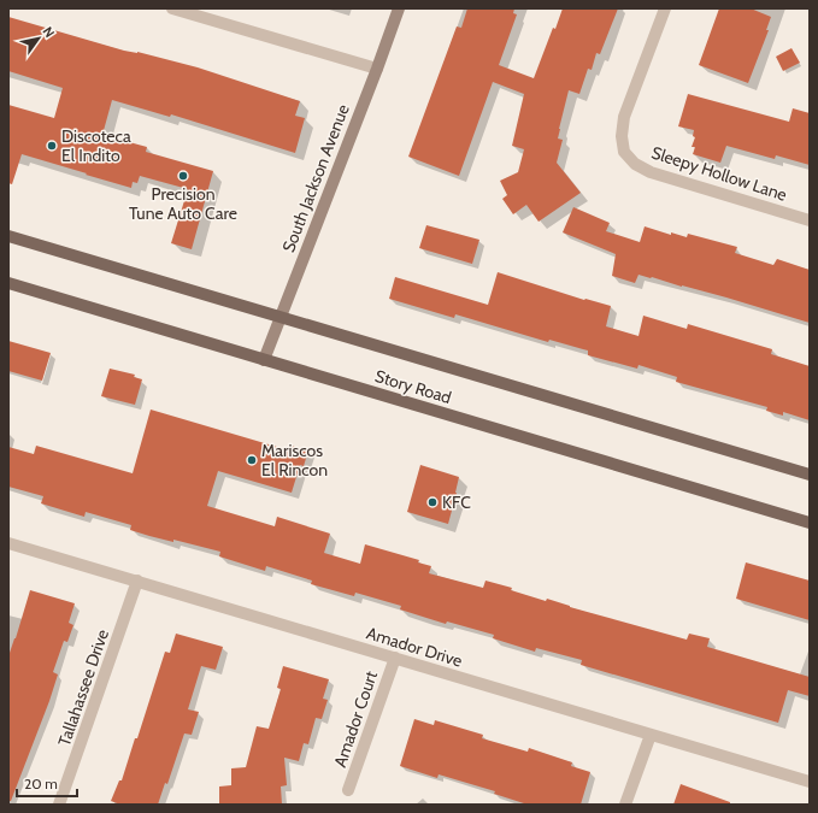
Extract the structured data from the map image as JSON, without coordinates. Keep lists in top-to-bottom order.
{
  "streets": {
    "main road": ["South Jackson Avenue", "Story Road"],
    "street": [
      "Sleepy Hollow Lane",
      "Amador Drive",
      "Tallahassee Drive",
      "Amador Court"
    ]
  },
  "crossings": [
    ["South Jackson Avenue", "Story Road"],
    ["Amador Drive", "Tallahassee Drive"],
    ["Amador Drive", "Amador Court"]
  ],
  "places": [
    "Discoteca El Indito",
    "Precision Tune Auto Care",
    "Mariscos El Rincon",
    "KFC"
  ],
  "scale_bar": "20 m",
  "north": "top right"
}
